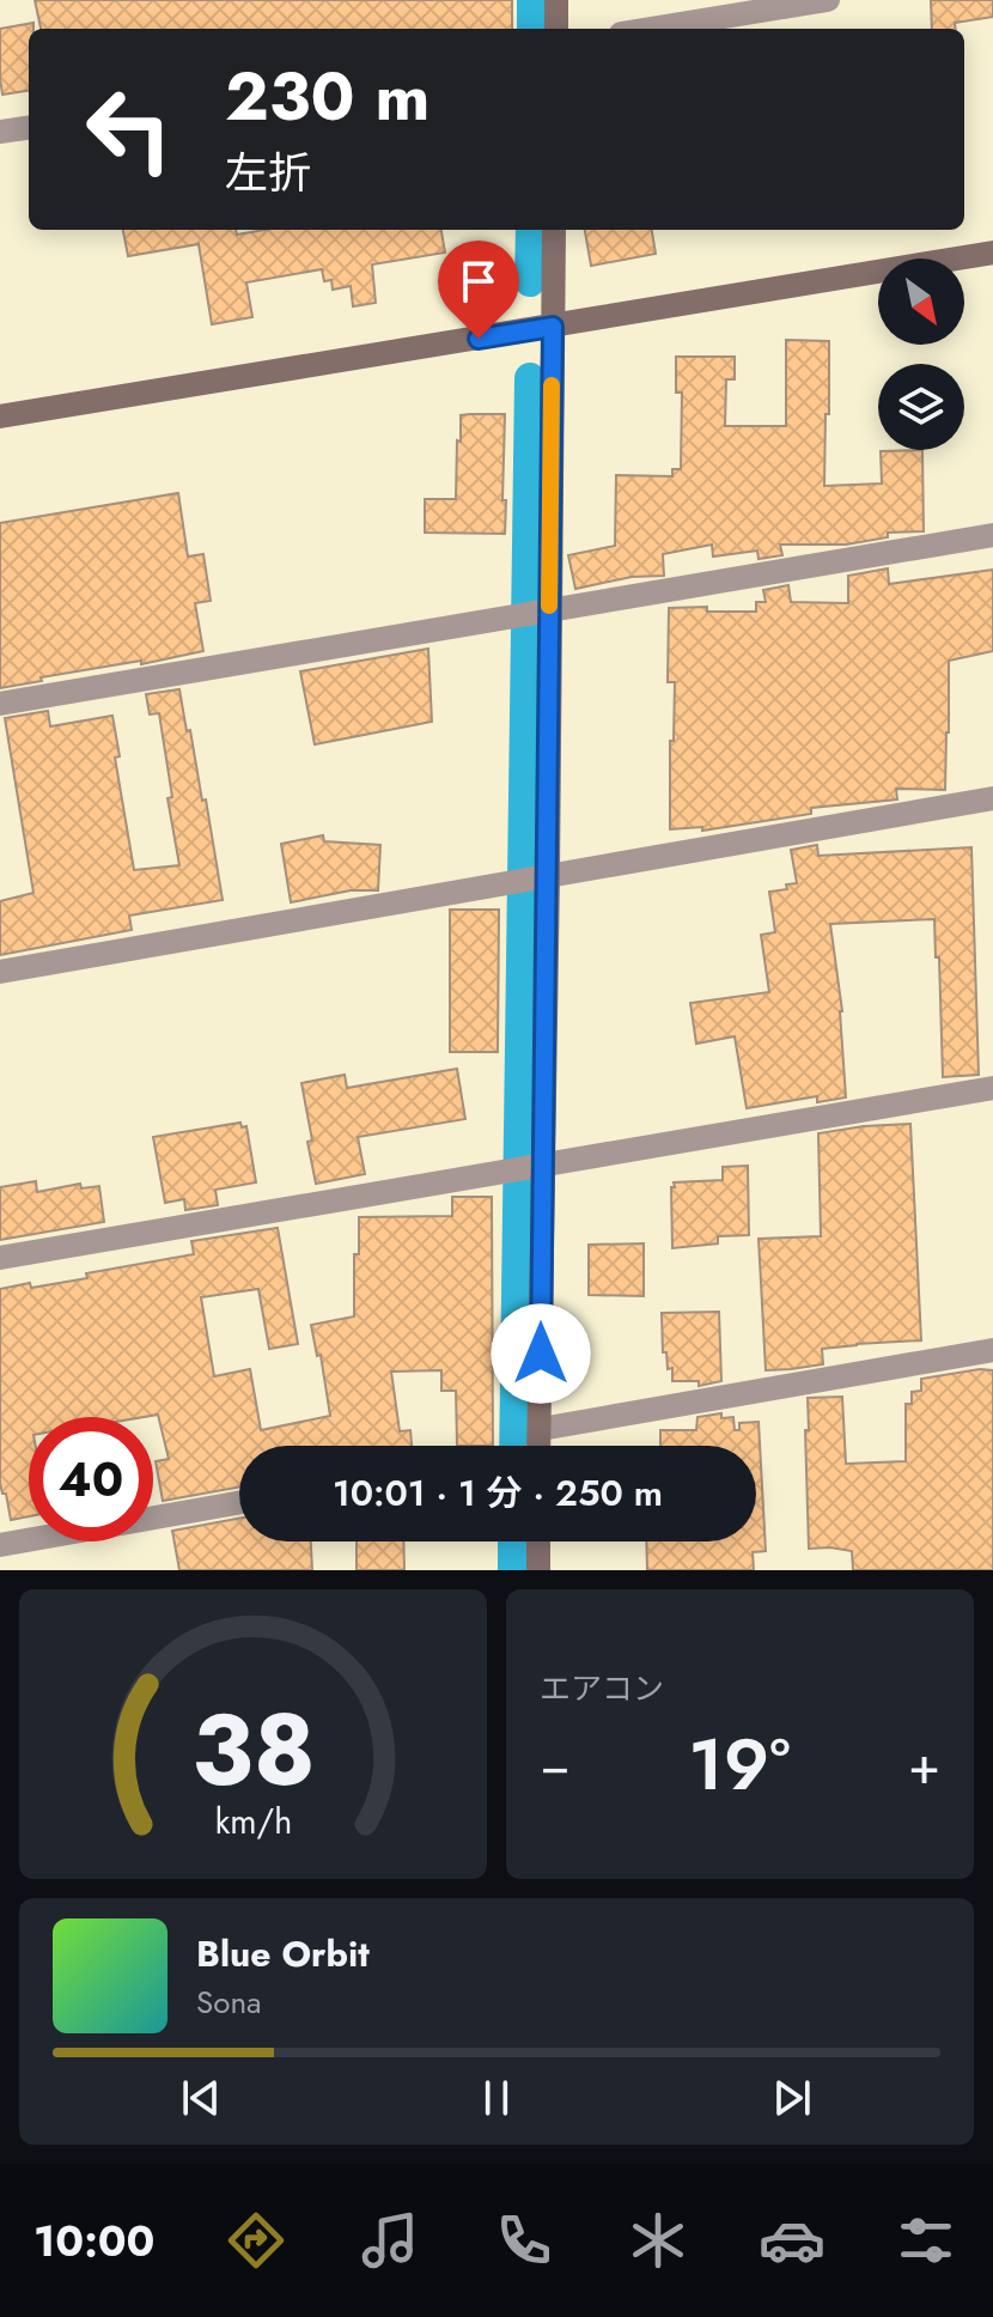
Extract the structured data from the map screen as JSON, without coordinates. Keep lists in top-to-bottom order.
{
  "north": "bottom right",
  "page": {
    "turn": ["230 m", "左折"],
    "limit": "40",
    "trip": "10:01 · 1 分 · 250 m",
    "tile": "エアコン",
    "heat": ["−", "19°", "+"],
    "song": ["Blue Orbit", "Sona"],
    "tabs": "10:00",
    "gauge": ["38", "km/h"]
  }
}
